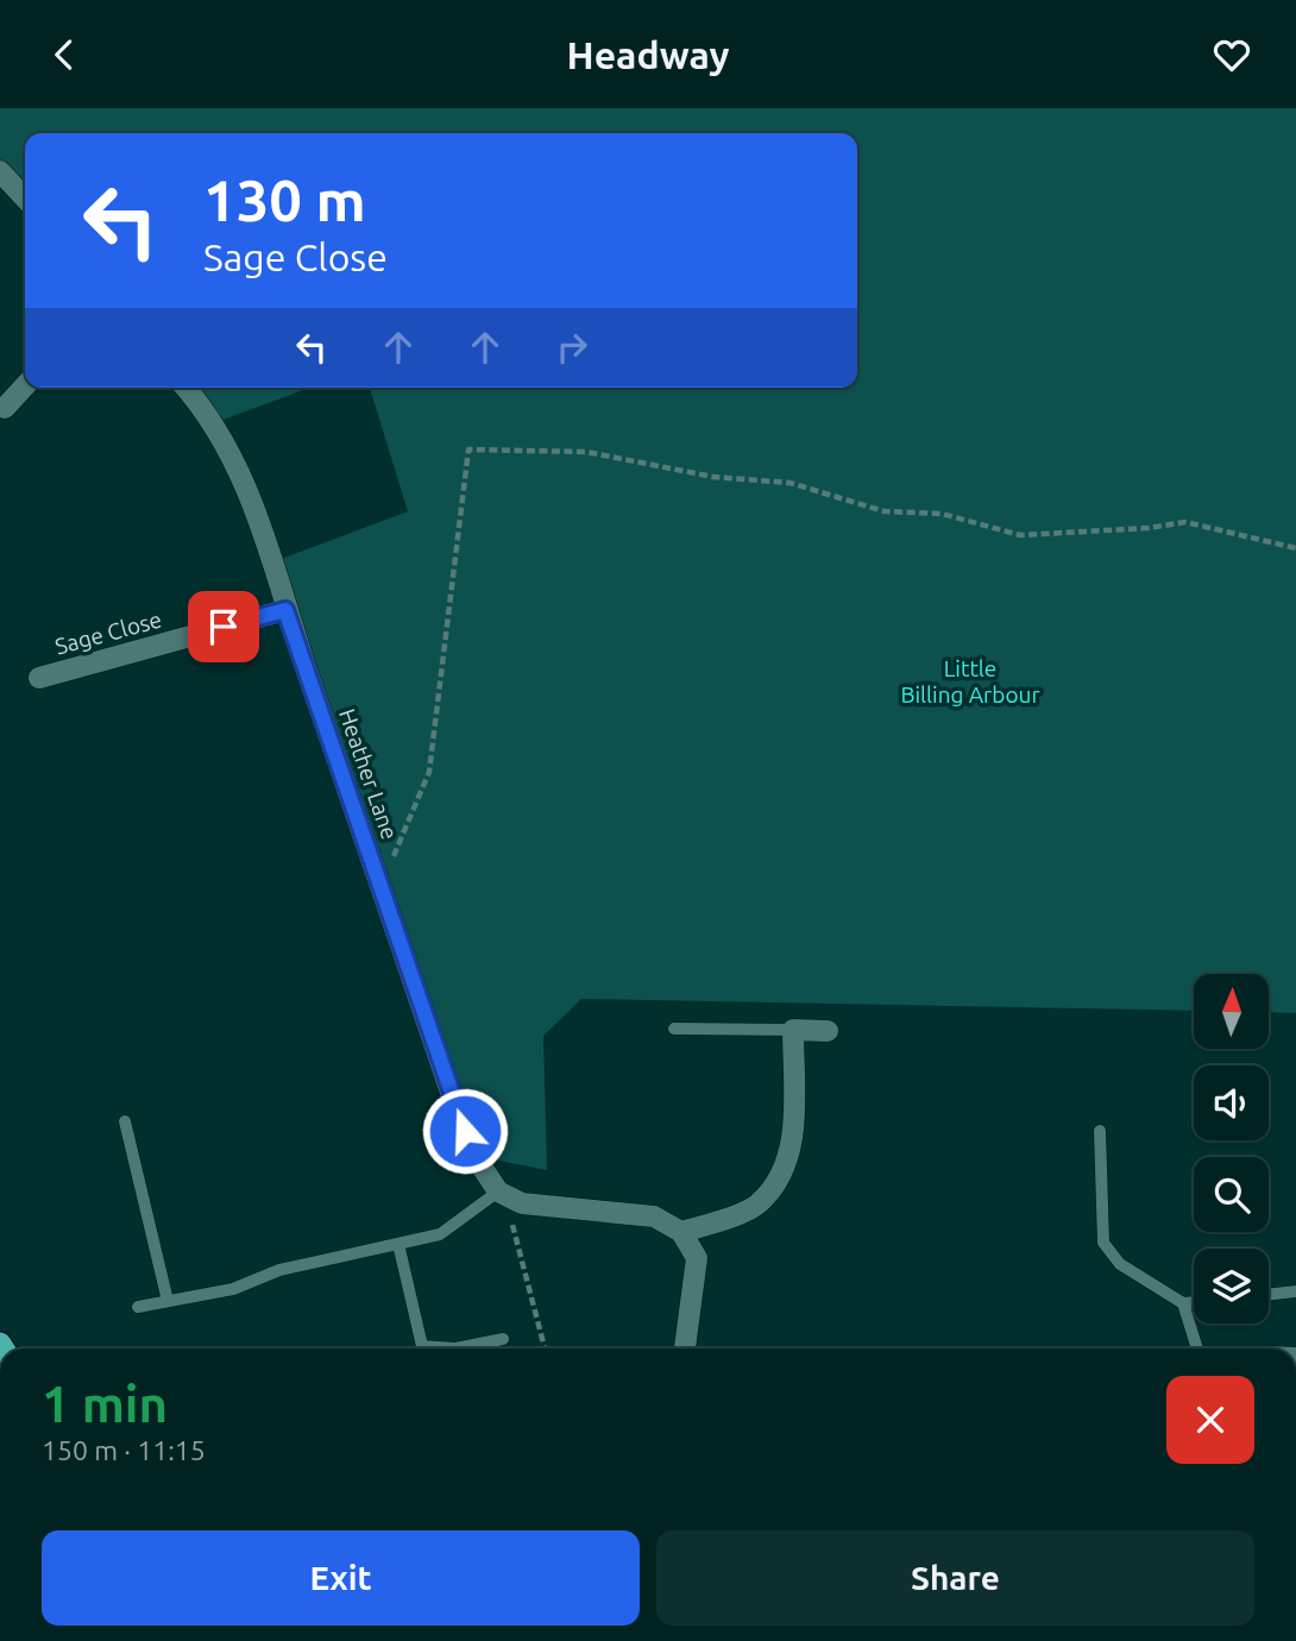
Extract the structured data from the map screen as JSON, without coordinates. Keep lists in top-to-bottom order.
{
  "streets": {
    "street": ["Sage Close", "Heather Lane"]
  },
  "crossings": [
    ["Sage Close", "Heather Lane"]
  ],
  "parks": ["Little Billing Arbour"],
  "north": "top",
  "page": {
    "header": "Headway",
    "turn": ["130 m", "Sage Close"],
    "heading": ["1 min", "150 m · 11:15"],
    "buttons": ["Exit", "Share"]
  }
}
